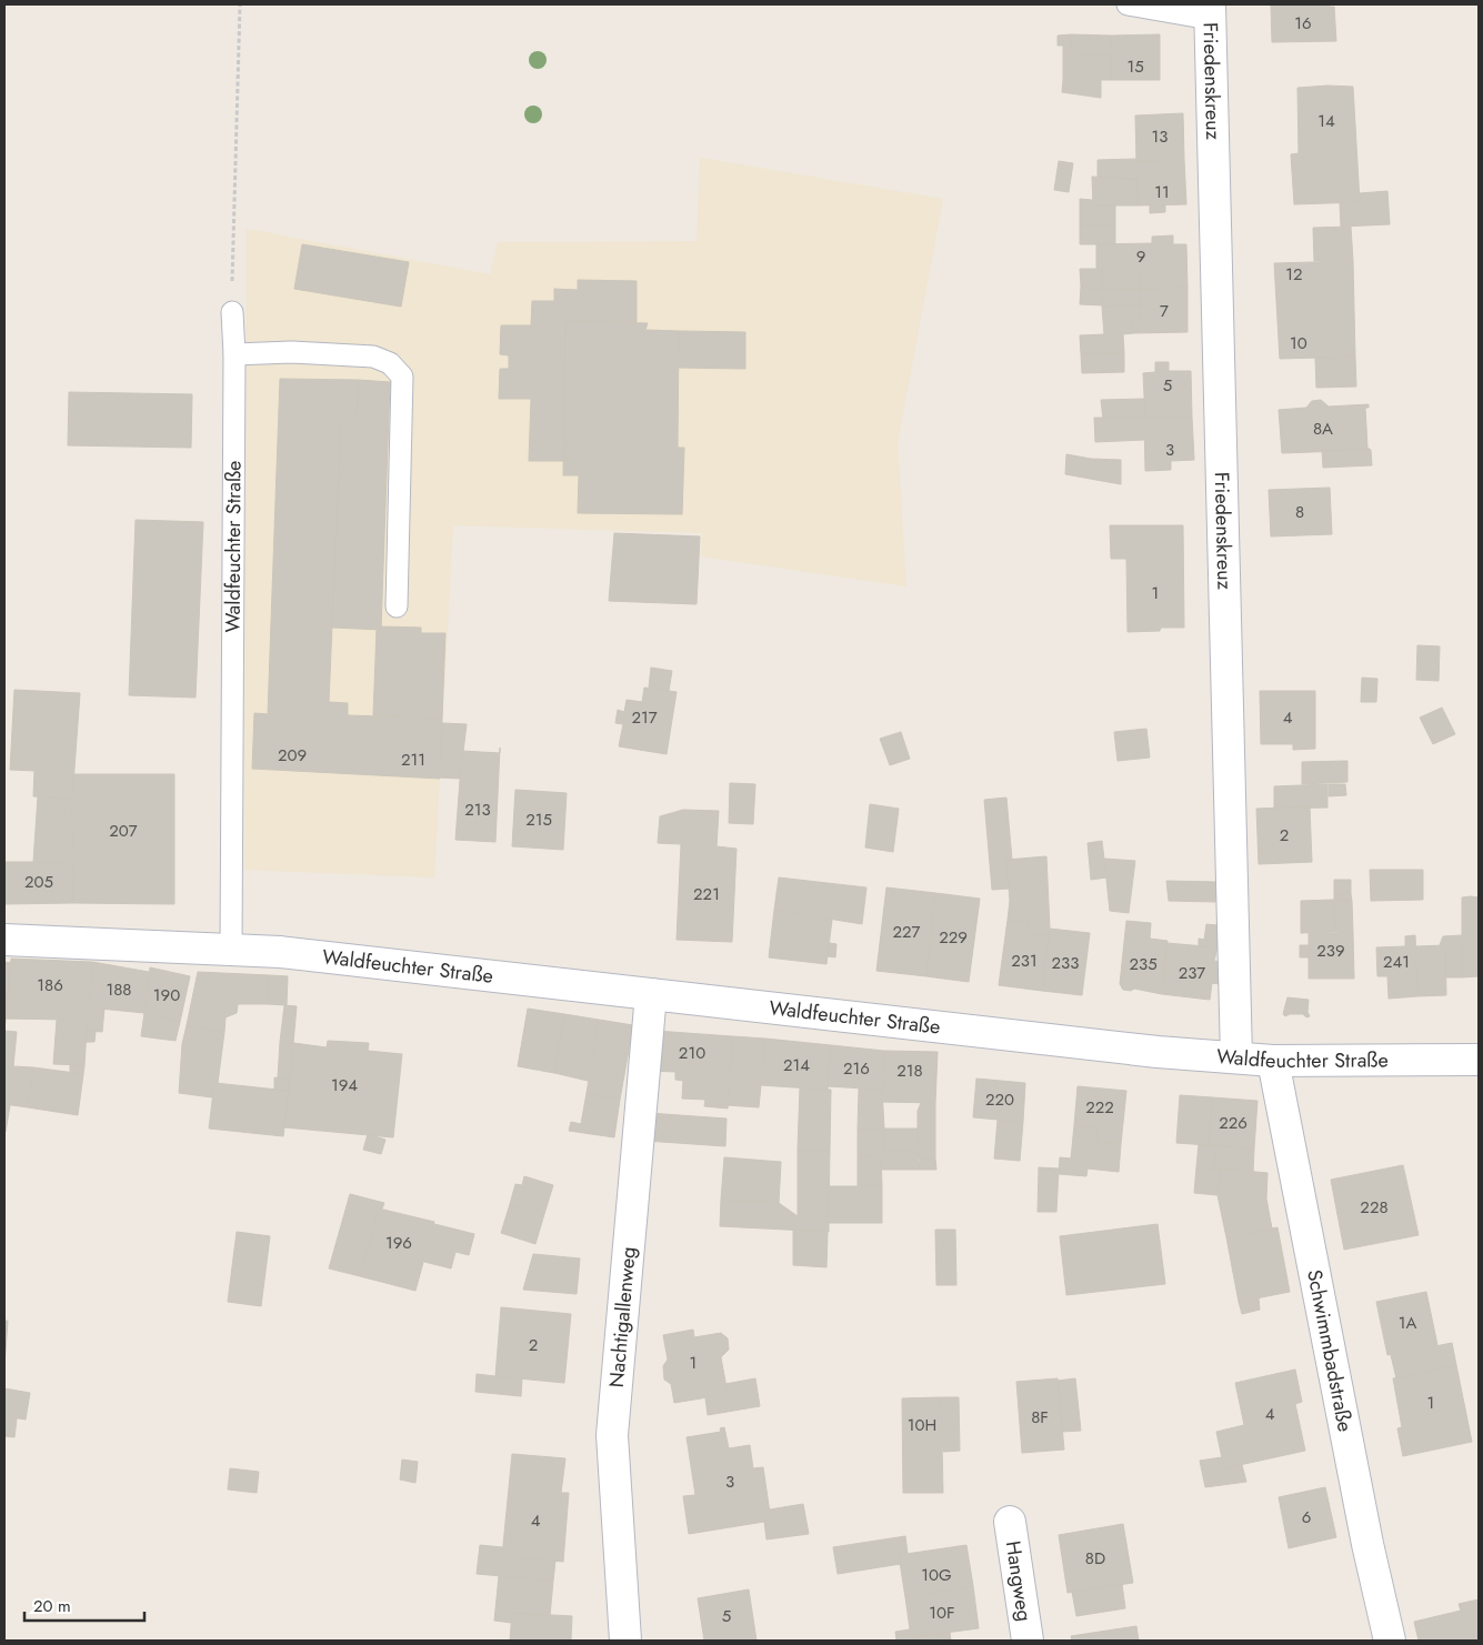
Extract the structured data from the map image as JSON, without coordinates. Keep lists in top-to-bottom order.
{
  "streets": {
    "street": [
      "Friedenskreuz",
      "Waldfeuchter Straße",
      "Nachtigallenweg",
      "Schwimmbadstraße",
      "Hangweg"
    ]
  },
  "crossings": [
    ["Friedenskreuz", "Waldfeuchter Straße"],
    ["Waldfeuchter Straße", "Nachtigallenweg"],
    ["Waldfeuchter Straße", "Schwimmbadstraße"]
  ],
  "house_numbers": [
    "16",
    "15",
    "14",
    "13",
    "11",
    "9",
    "12",
    "7",
    "10",
    "5",
    "8A",
    "3",
    "8",
    "1",
    "217",
    "4",
    "209",
    "211",
    "213",
    "215",
    "207",
    "2",
    "205",
    "221",
    "227",
    "229",
    "239",
    "231",
    "241",
    "233",
    "235",
    "237",
    "186",
    "188",
    "190",
    "210",
    "214",
    "216",
    "218",
    "194",
    "220",
    "222",
    "226",
    "228",
    "196",
    "1A",
    "2",
    "1",
    "1",
    "4",
    "8F",
    "10H",
    "3",
    "6",
    "4",
    "8D",
    "10G",
    "10F",
    "5"
  ],
  "scale_bar": "20 m"
}
